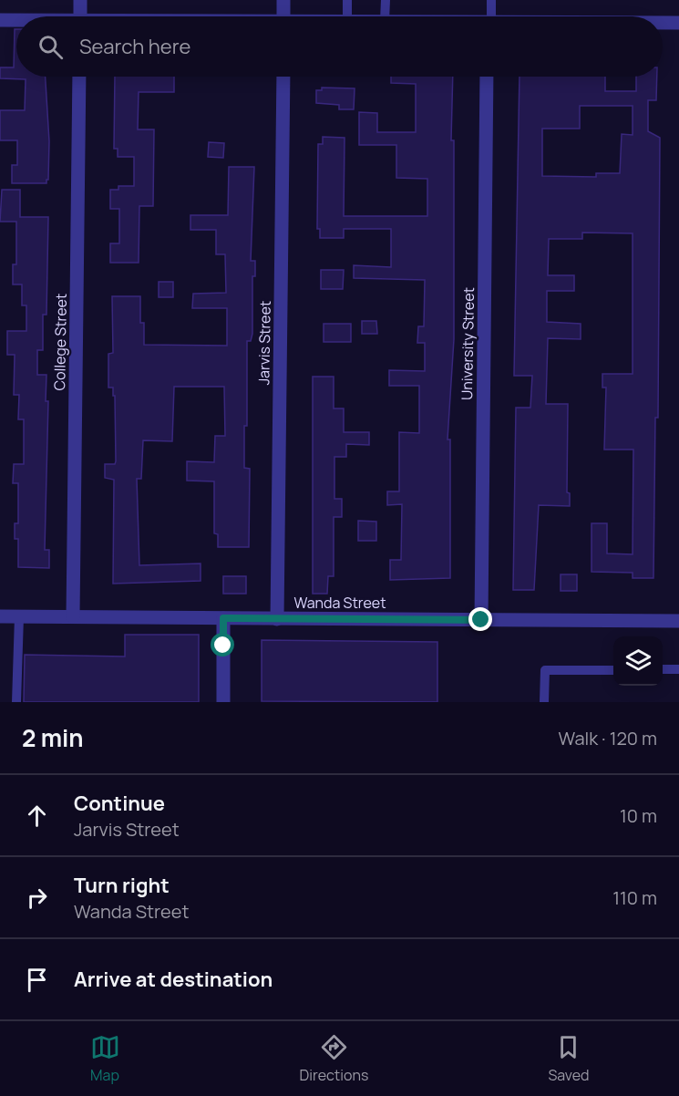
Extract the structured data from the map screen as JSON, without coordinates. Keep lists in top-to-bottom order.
{
  "streets": {
    "street": [
      "College Street",
      "Jarvis Street",
      "University Street",
      "Wanda Street"
    ]
  },
  "crossings": [
    ["College Street", "Wanda Street"],
    ["Jarvis Street", "Wanda Street"],
    ["University Street", "Wanda Street"]
  ],
  "page": {
    "search": "Search here",
    "heading": ["2 min", "Walk · 120 m"],
    "list": [
      ["Continue", "Jarvis Street", "10 m"],
      ["Turn right", "Wanda Street", "110 m"],
      "Arrive at destination"
    ],
    "nav": ["Map", "Directions", "Saved"]
  }
}
